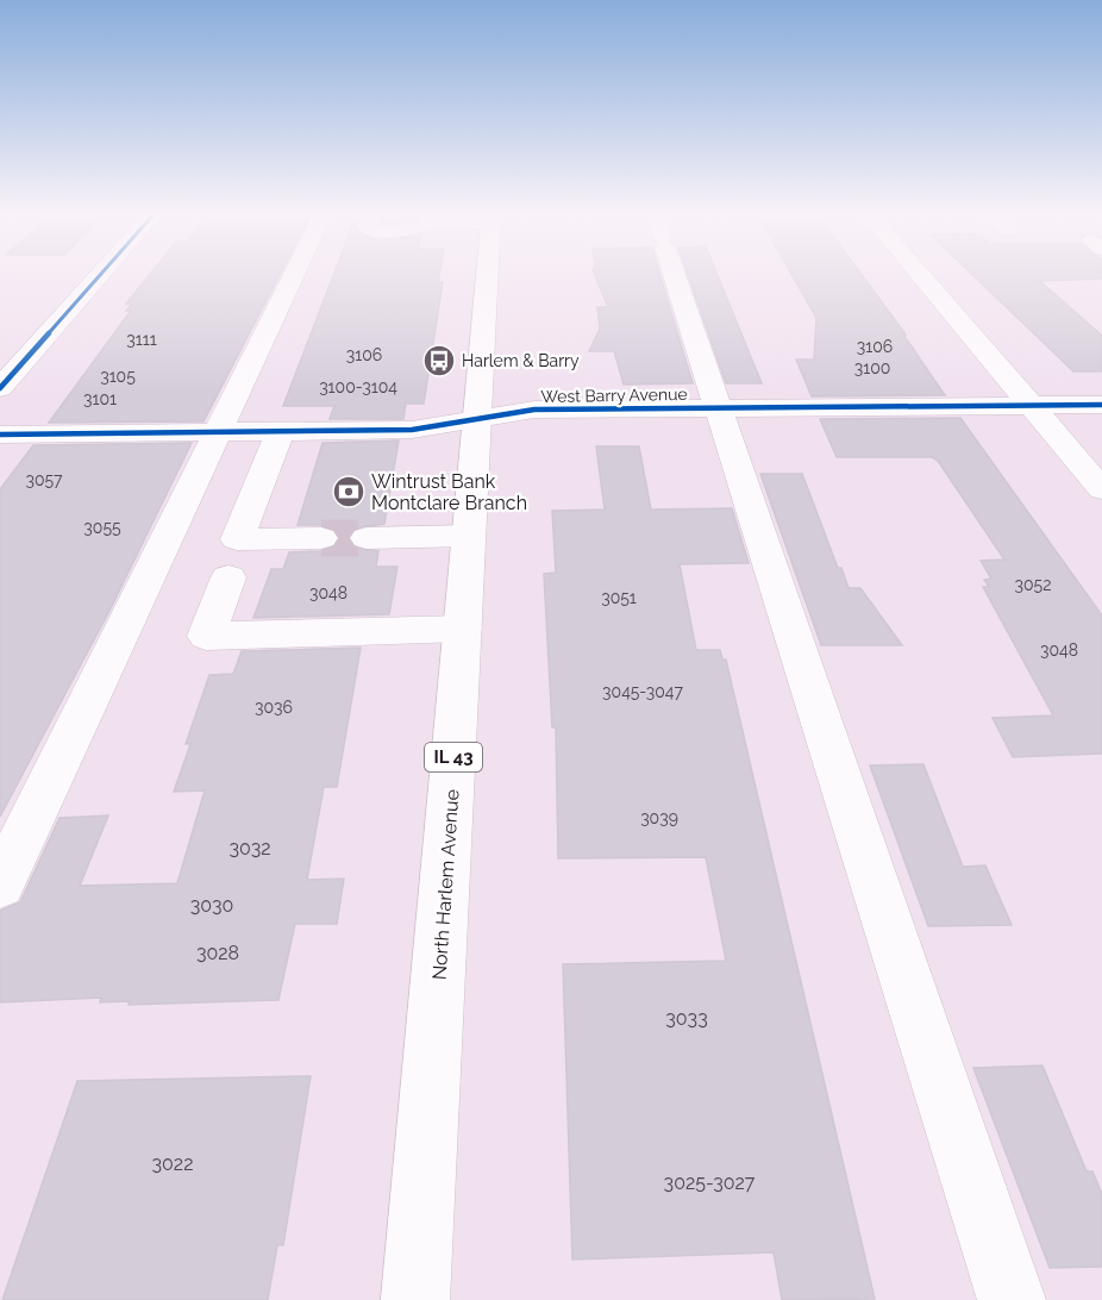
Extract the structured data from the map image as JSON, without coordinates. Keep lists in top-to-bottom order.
{
  "streets": {
    "street": ["West Barry Avenue", "IL 43", "North Harlem Avenue"]
  },
  "crossings": [
    ["West Barry Avenue", "North Harlem Avenue"]
  ],
  "places": {
    "bus stop": ["Harlem & Barry"],
    "bank": ["Wintrust Bank Montclare Branch"]
  },
  "house_numbers": [
    "3111",
    "3106",
    "3106",
    "3100",
    "3105",
    "3100-3104",
    "3101",
    "3057",
    "3055",
    "3052",
    "3048",
    "3051",
    "3048",
    "3045-3047",
    "3036",
    "3039",
    "3032",
    "3030",
    "3028",
    "3033",
    "3022",
    "3025-3027"
  ]
}
